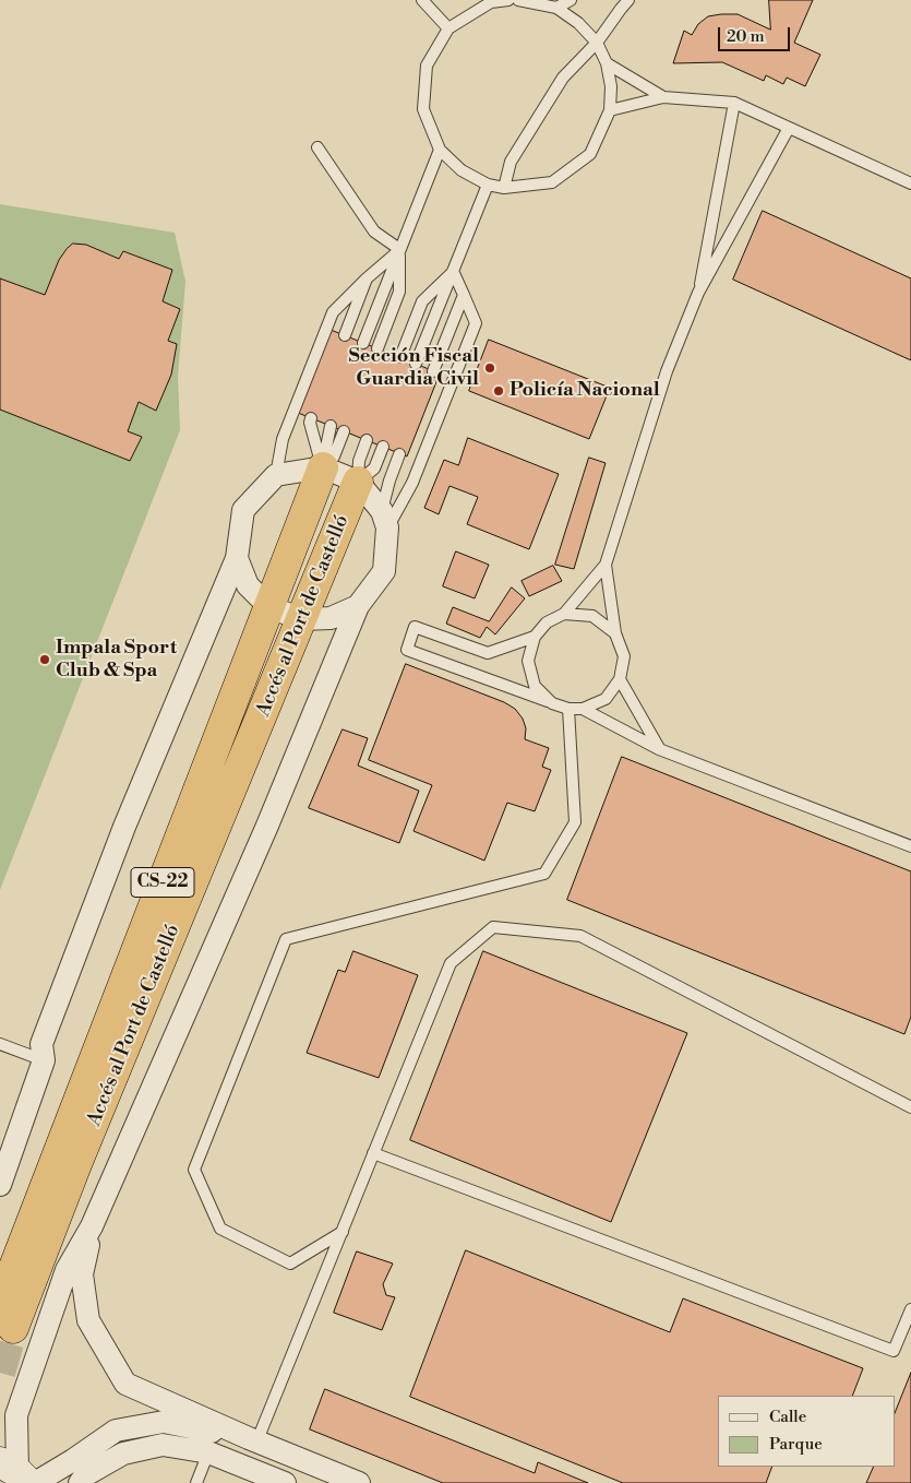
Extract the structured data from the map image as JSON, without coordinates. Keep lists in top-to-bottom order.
{
  "streets": {
    "highway": ["Accés al Port de Castelló", "CS-22"]
  },
  "places": ["Sección Fiscal Guardia Civil", "Policía Nacional", "Impala Sport Club & Spa"],
  "legend": ["Calle", "Parque"],
  "scale_bar": "20 m"
}
